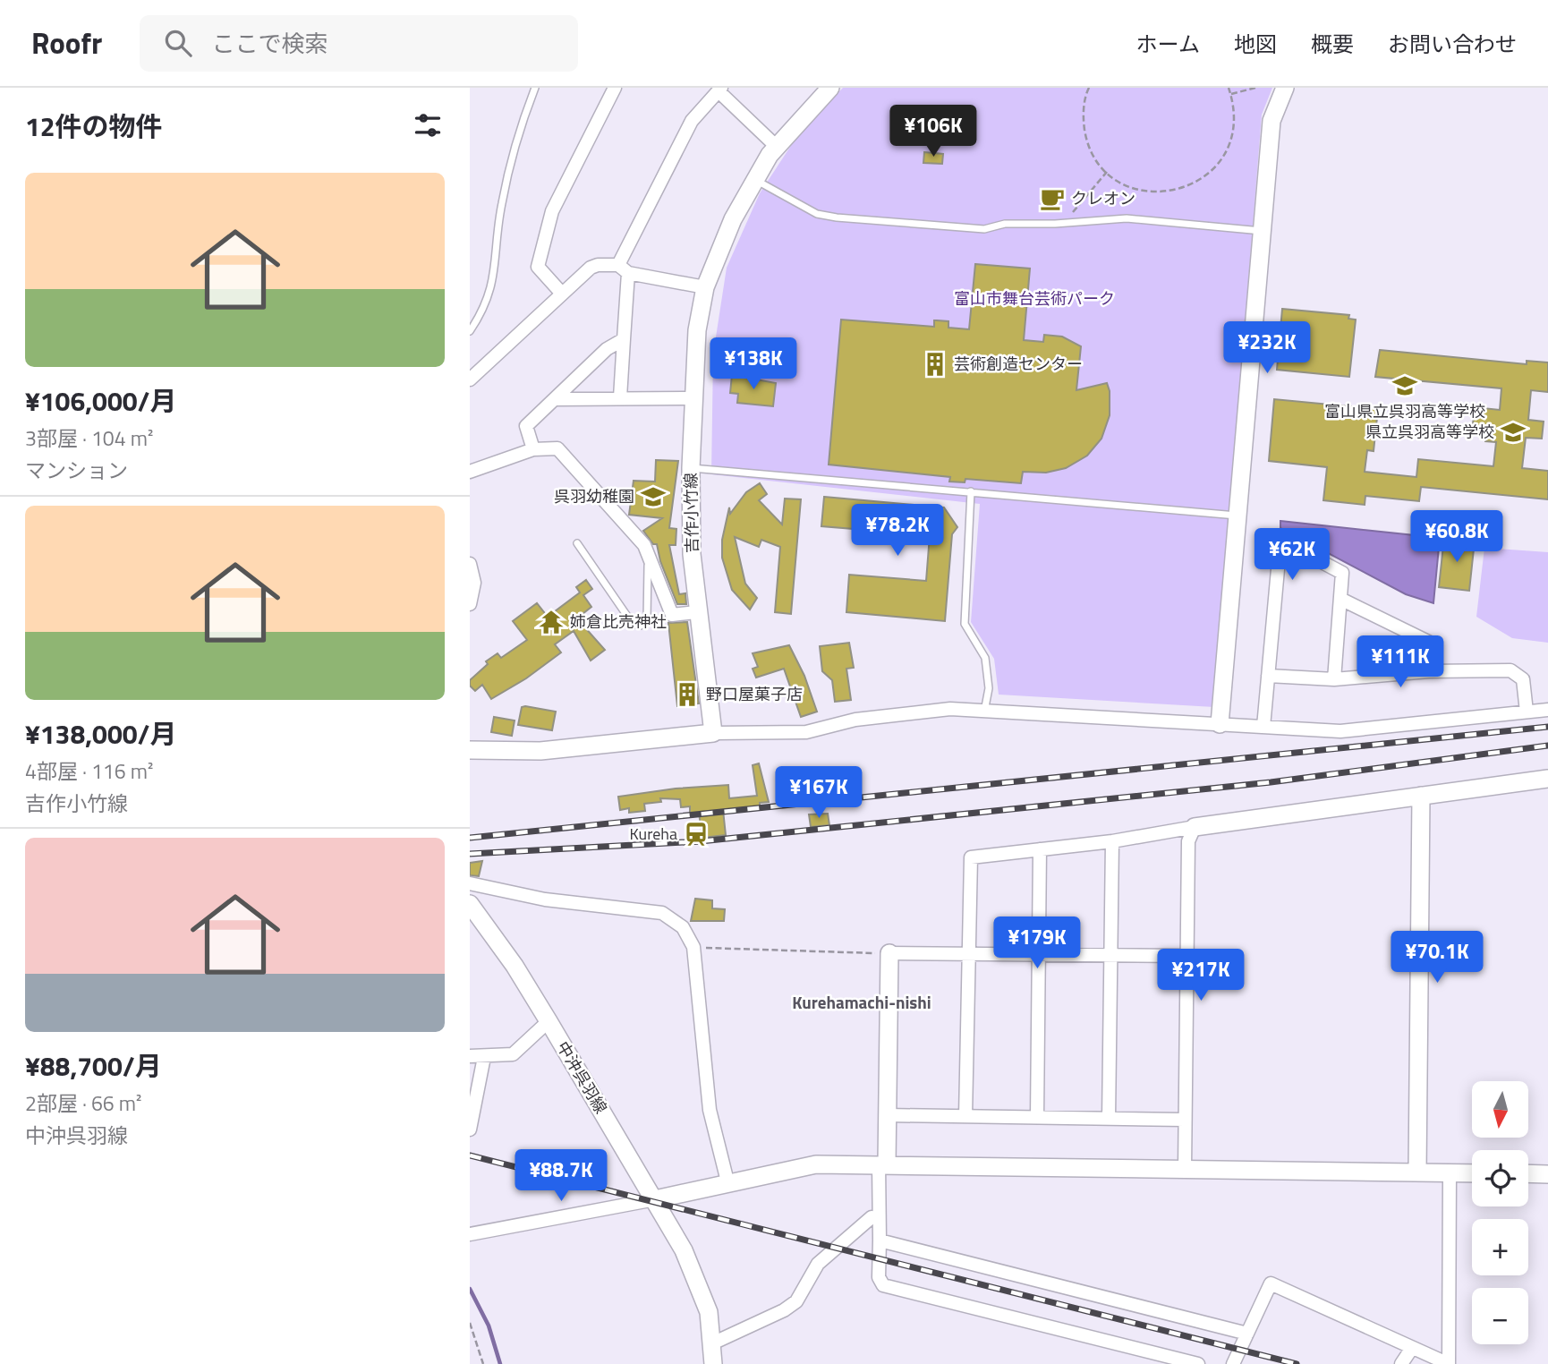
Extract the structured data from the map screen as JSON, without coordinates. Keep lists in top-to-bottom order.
{
  "streets": {
    "street": ["吉作小竹線", "中沖呉羽線"]
  },
  "districts": ["Kurehamachi-nishi"],
  "parks": ["富山市舞台芸術パーク"],
  "places": {
    "cafe": ["クレオン"],
    "building": ["芸術創造センター", "野口屋菓子店"],
    "school or university": ["富山県立呉羽高等学校", "県立呉羽高等学校", "呉羽幼稚園"],
    "temple": ["姉倉比売神社"],
    "station": ["Kureha"]
  },
  "north": "bottom",
  "page": {
    "header": "Roofr",
    "search": "ここで検索",
    "nav": [
      "ホーム",
      "地図",
      "概要",
      "お問い合わせ"
    ],
    "heading": "12件の物件",
    "price": [
      "¥106K",
      "¥232K",
      "¥138K",
      "¥78.2K",
      "¥60.8K",
      "¥62K",
      "¥111K",
      "¥167K",
      "¥179K",
      "¥70.1K",
      "¥217K",
      "¥88.7K"
    ],
    "list": [
      {
        "name": "¥106,000/月",
        "note": "3部屋 · 104 m² · マンション"
      },
      {
        "name": "¥138,000/月",
        "note": "4部屋 · 116 m² · 吉作小竹線"
      },
      {
        "name": "¥88,700/月",
        "note": "2部屋 · 66 m² · 中沖呉羽線"
      }
    ],
    "map_buttons": ["+", "−"]
  }
}
